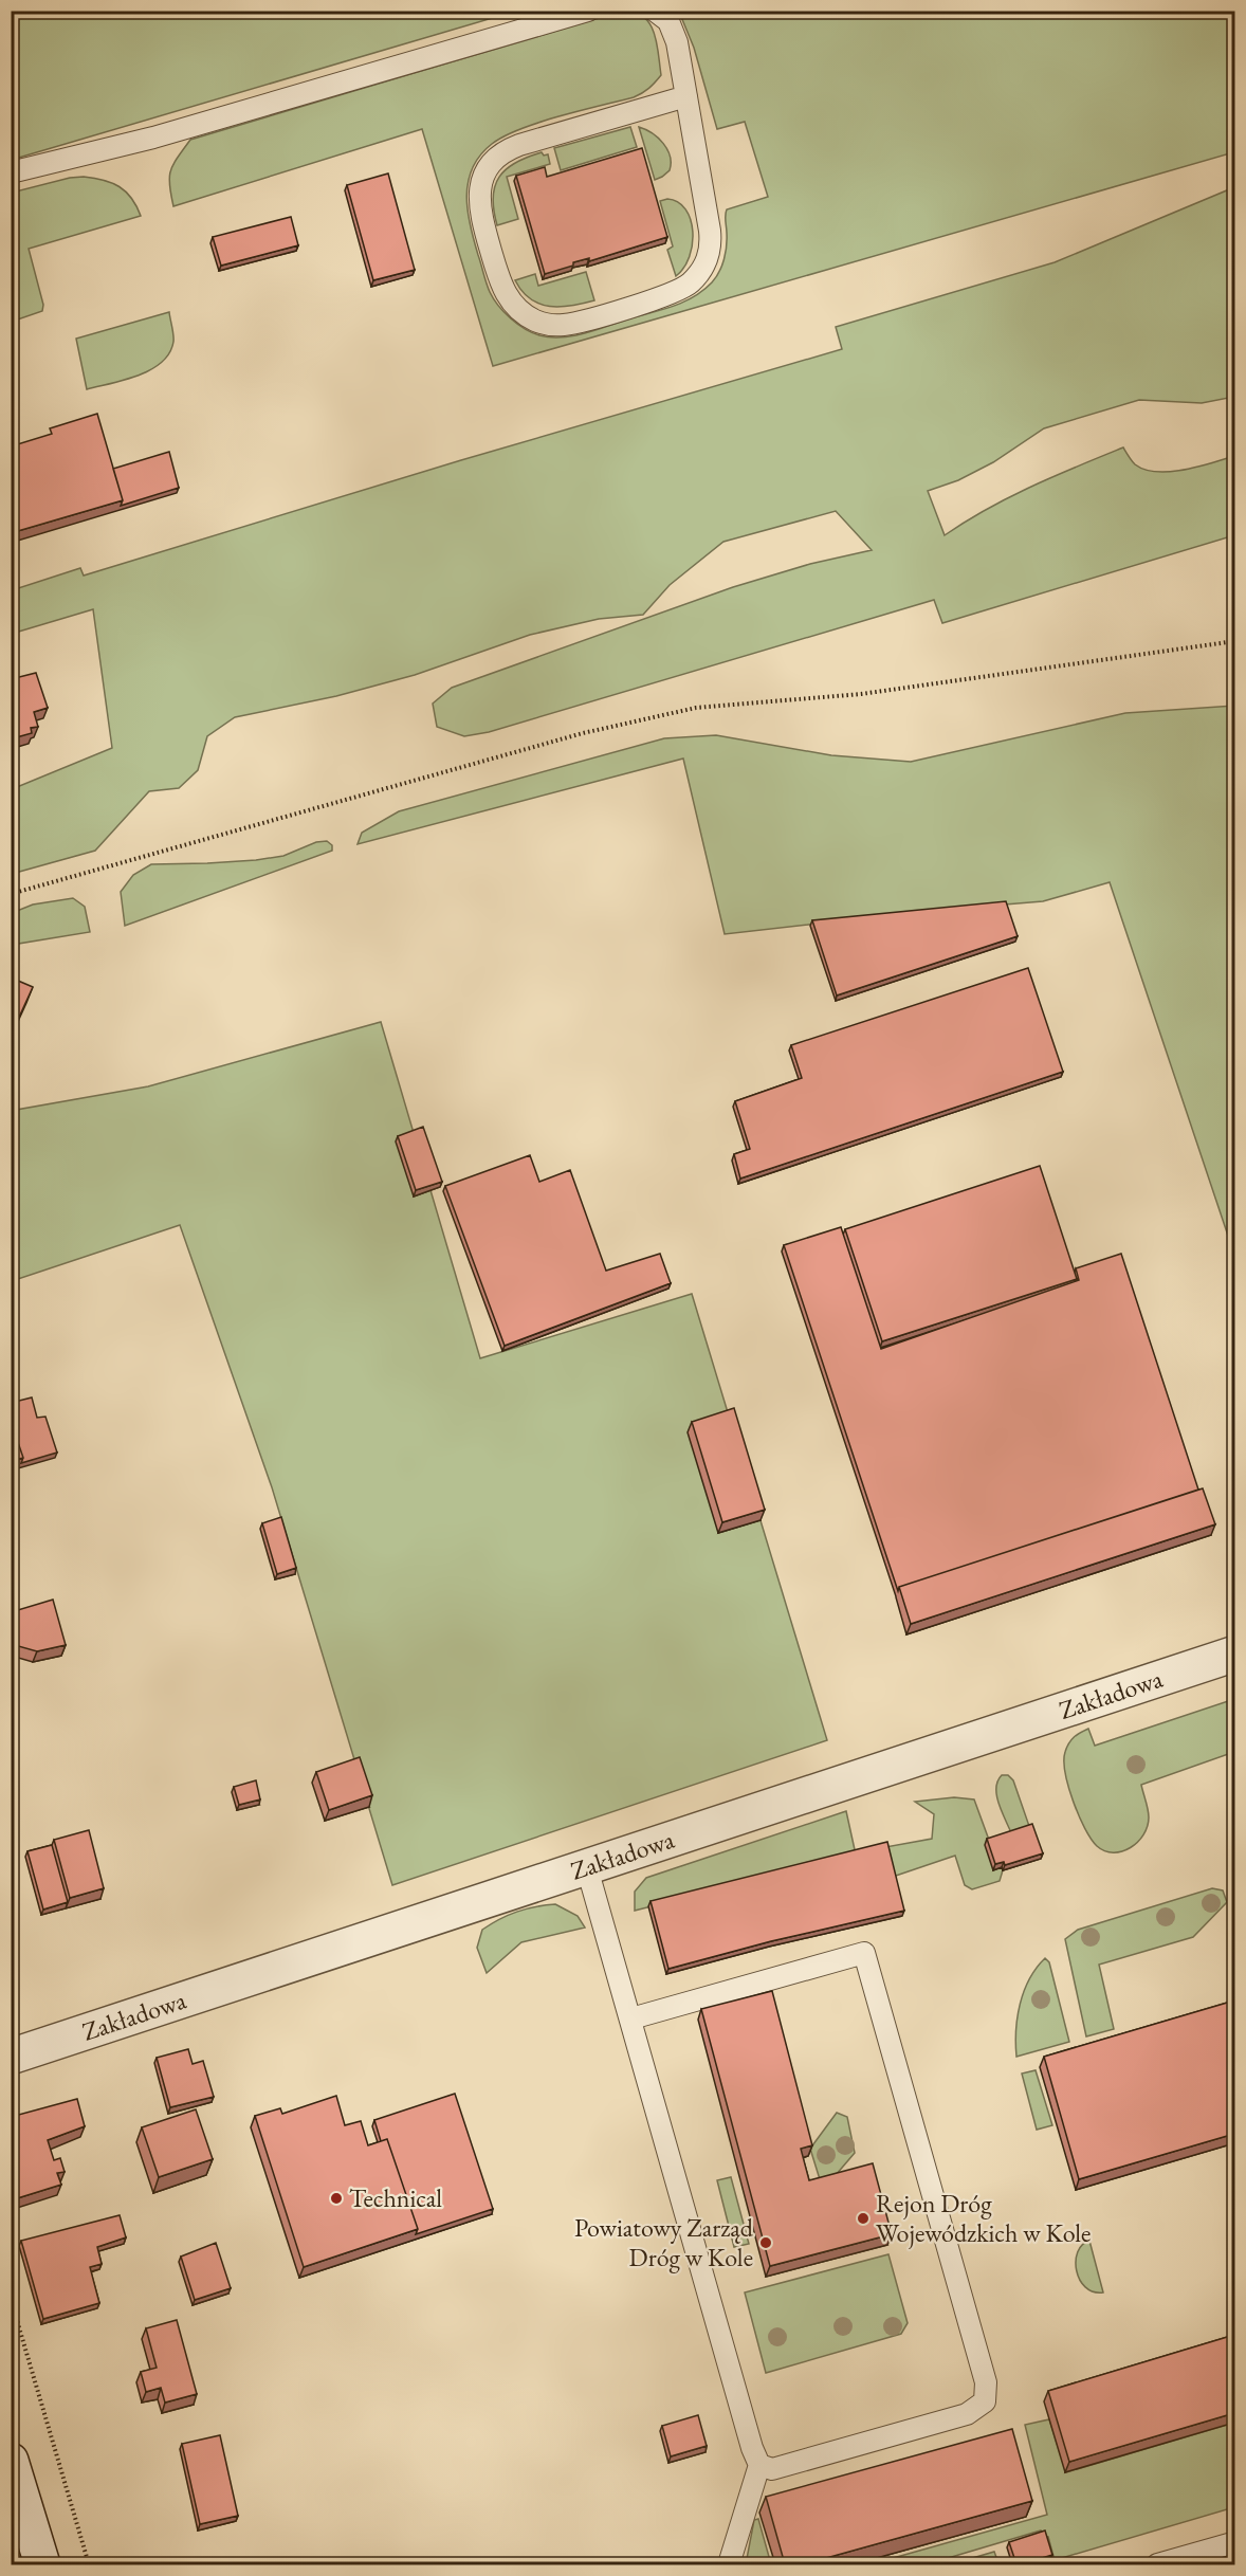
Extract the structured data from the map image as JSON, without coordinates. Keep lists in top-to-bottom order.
{
  "streets": {
    "street": ["Zakładowa"]
  },
  "places": ["Technical", "Rejon Dróg Wojewódzkich w Kole", "Powiatowy Zarząd Dróg w Kole"]
}
